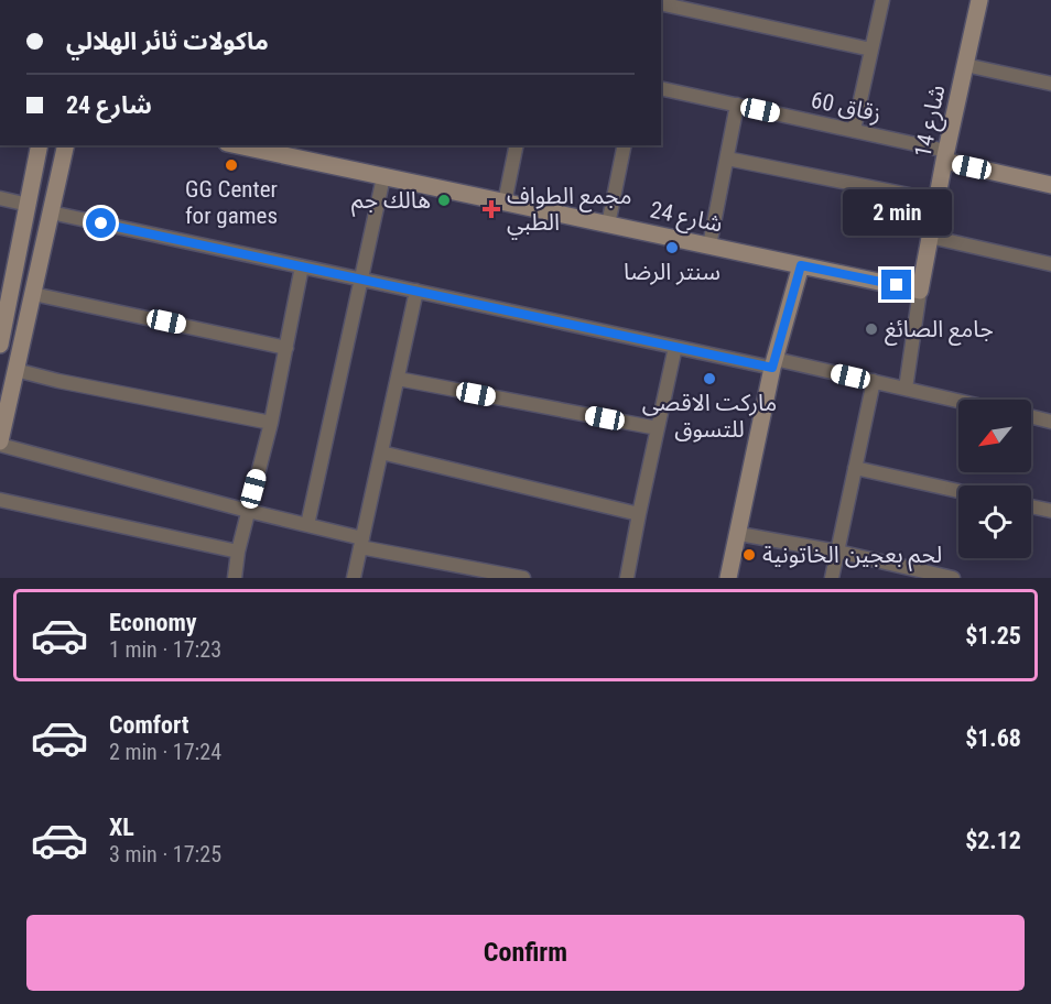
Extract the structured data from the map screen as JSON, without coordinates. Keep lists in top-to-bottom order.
{
  "streets": {
    "street": ["زقاق 60", "شارع 14", "شارع 24"]
  },
  "crossings": [
    ["زقاق 60", "شارع 14"],
    ["شارع 14", "شارع 24"]
  ],
  "places": {
    "other": [
      "GG Center for games",
      "هالك جم",
      "سنتر الرضا",
      "جامع الصائغ",
      "ماركت الاقصى للتسوق",
      "لحم بعجين الخاتونية"
    ],
    "health": ["مجمع الطواف الطبي"]
  },
  "north": "bottom left",
  "page": {
    "banner": ["ماكولات ثائر الهلالي", "شارع 24"],
    "bubble": "2 min",
    "list": [
      {
        "name": "Economy",
        "note": "1 min · 17:23",
        "value": "$1.25"
      },
      {
        "name": "Comfort",
        "note": "2 min · 17:24",
        "value": "$1.68"
      },
      {
        "name": "XL",
        "note": "3 min · 17:25",
        "value": "$2.12"
      }
    ],
    "buttons": "Confirm"
  }
}
